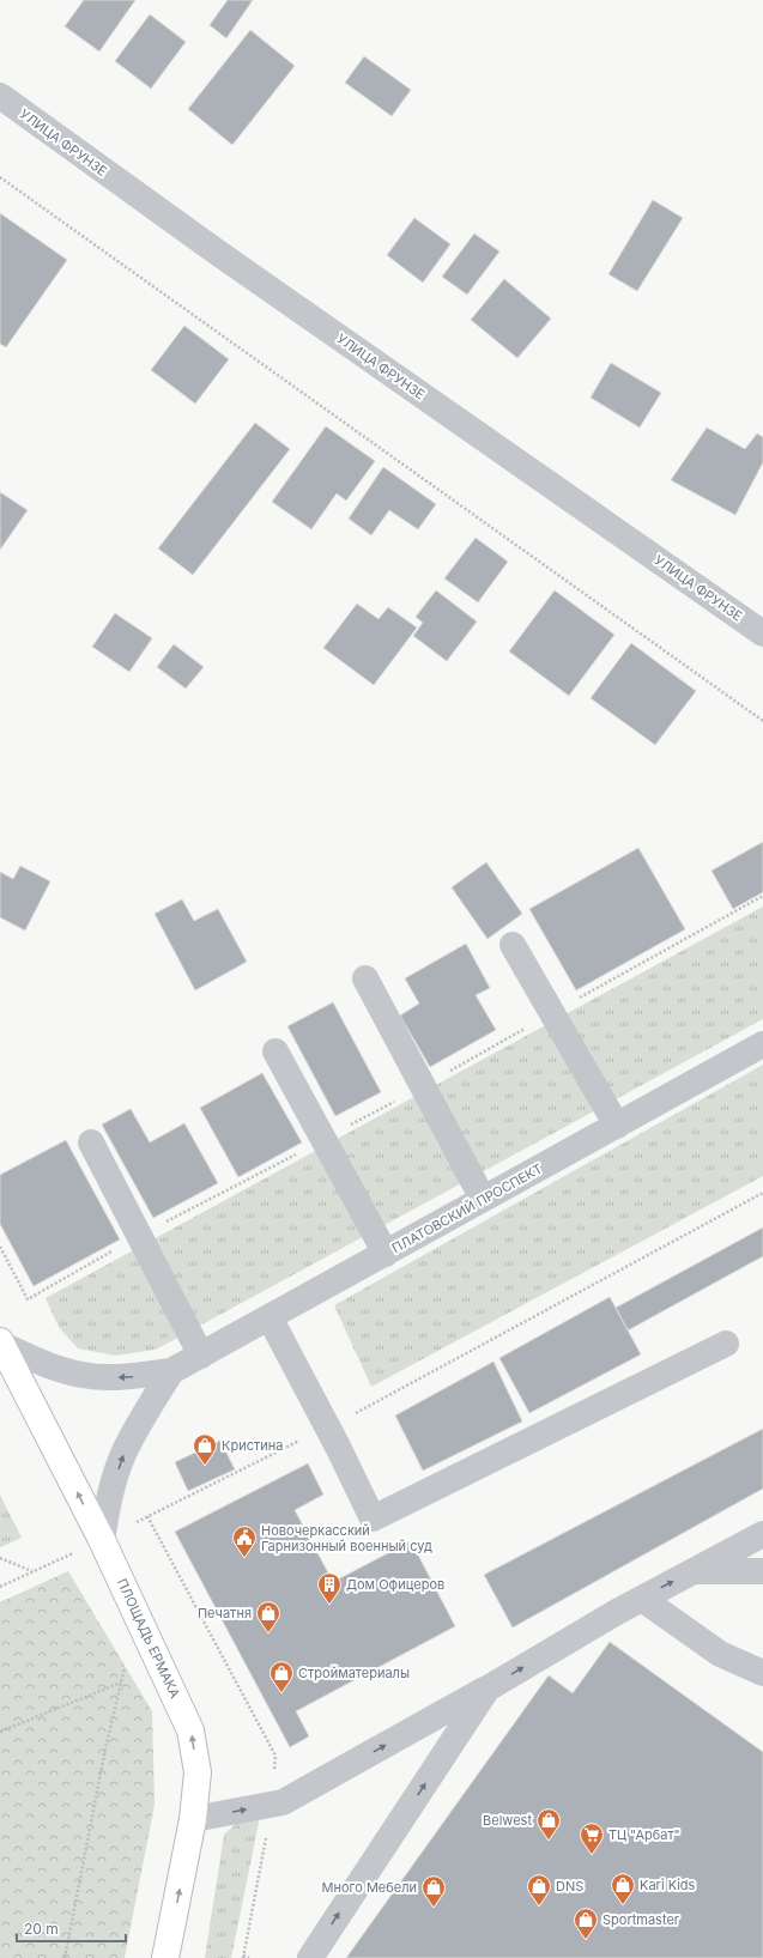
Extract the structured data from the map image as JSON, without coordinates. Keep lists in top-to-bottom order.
{
  "streets": {
    "main road": ["ПЛОЩАДЬ ЕРМАКА"],
    "street": ["УЛИЦА ФРУНЗЕ", "ПЛАТОВСКИЙ ПРОСПЕКТ"]
  },
  "crossings": [
    ["ПЛАТОВСКИЙ ПРОСПЕКТ", "ПЛОЩАДЬ ЕРМАКА"]
  ],
  "one_way": ["ПЛОЩАДЬ ЕРМАКА"],
  "places": {
    "shop": [
      "Кристина",
      "Печатня",
      "Стройматериалы",
      "Belwest",
      "Kari Kids",
      "DNS",
      "Много Мебели",
      "Sportmaster"
    ],
    "public building": ["Новочеркасский Гарнизонный военный суд"],
    "building": ["Дом Офицеров"],
    "supermarket": ["ТЦ \"Арбат\""]
  },
  "scale_bar": "20 m"
}
